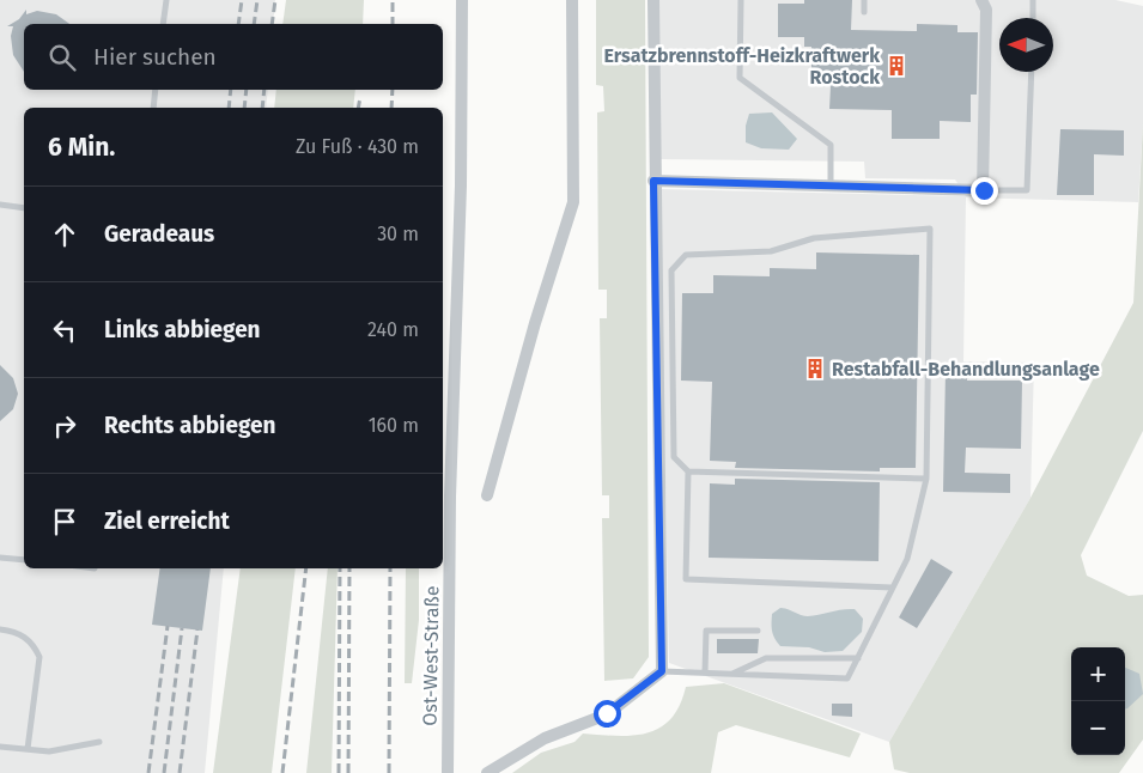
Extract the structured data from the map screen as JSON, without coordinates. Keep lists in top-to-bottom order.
{
  "streets": {
    "street": ["Ost-West-Straße"]
  },
  "places": {
    "building": ["Ersatzbrennstoff-Heizkraftwerk Rostock", "Restabfall-Behandlungsanlage"]
  },
  "north": "left",
  "page": {
    "search": "Hier suchen",
    "heading": ["6 Min.", "Zu Fuß · 430 m"],
    "list": [
      ["Geradeaus", "30 m"],
      ["Links abbiegen", "240 m"],
      ["Rechts abbiegen", "160 m"],
      "Ziel erreicht"
    ],
    "map_buttons": ["+", "−"]
  }
}
